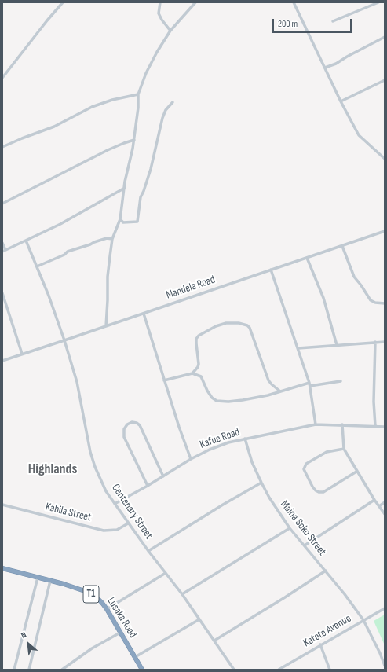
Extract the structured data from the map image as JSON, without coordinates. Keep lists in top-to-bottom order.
{
  "streets": {
    "highway": ["T1", "Lusaka Road"],
    "street": [
      "Mandela Road",
      "Kafue Road",
      "Centenary Street",
      "Kabila Street",
      "Maina Soko Street",
      "Katete Avenue"
    ]
  },
  "crossings": [
    ["Mandela Road", "Centenary Street"],
    ["Kafue Road", "Centenary Street"],
    ["Kafue Road", "Maina Soko Street"],
    ["Centenary Street", "Kabila Street"],
    ["Maina Soko Street", "Katete Avenue"]
  ],
  "districts": ["Highlands"],
  "scale_bar": "200 m",
  "north": "top left"
}
